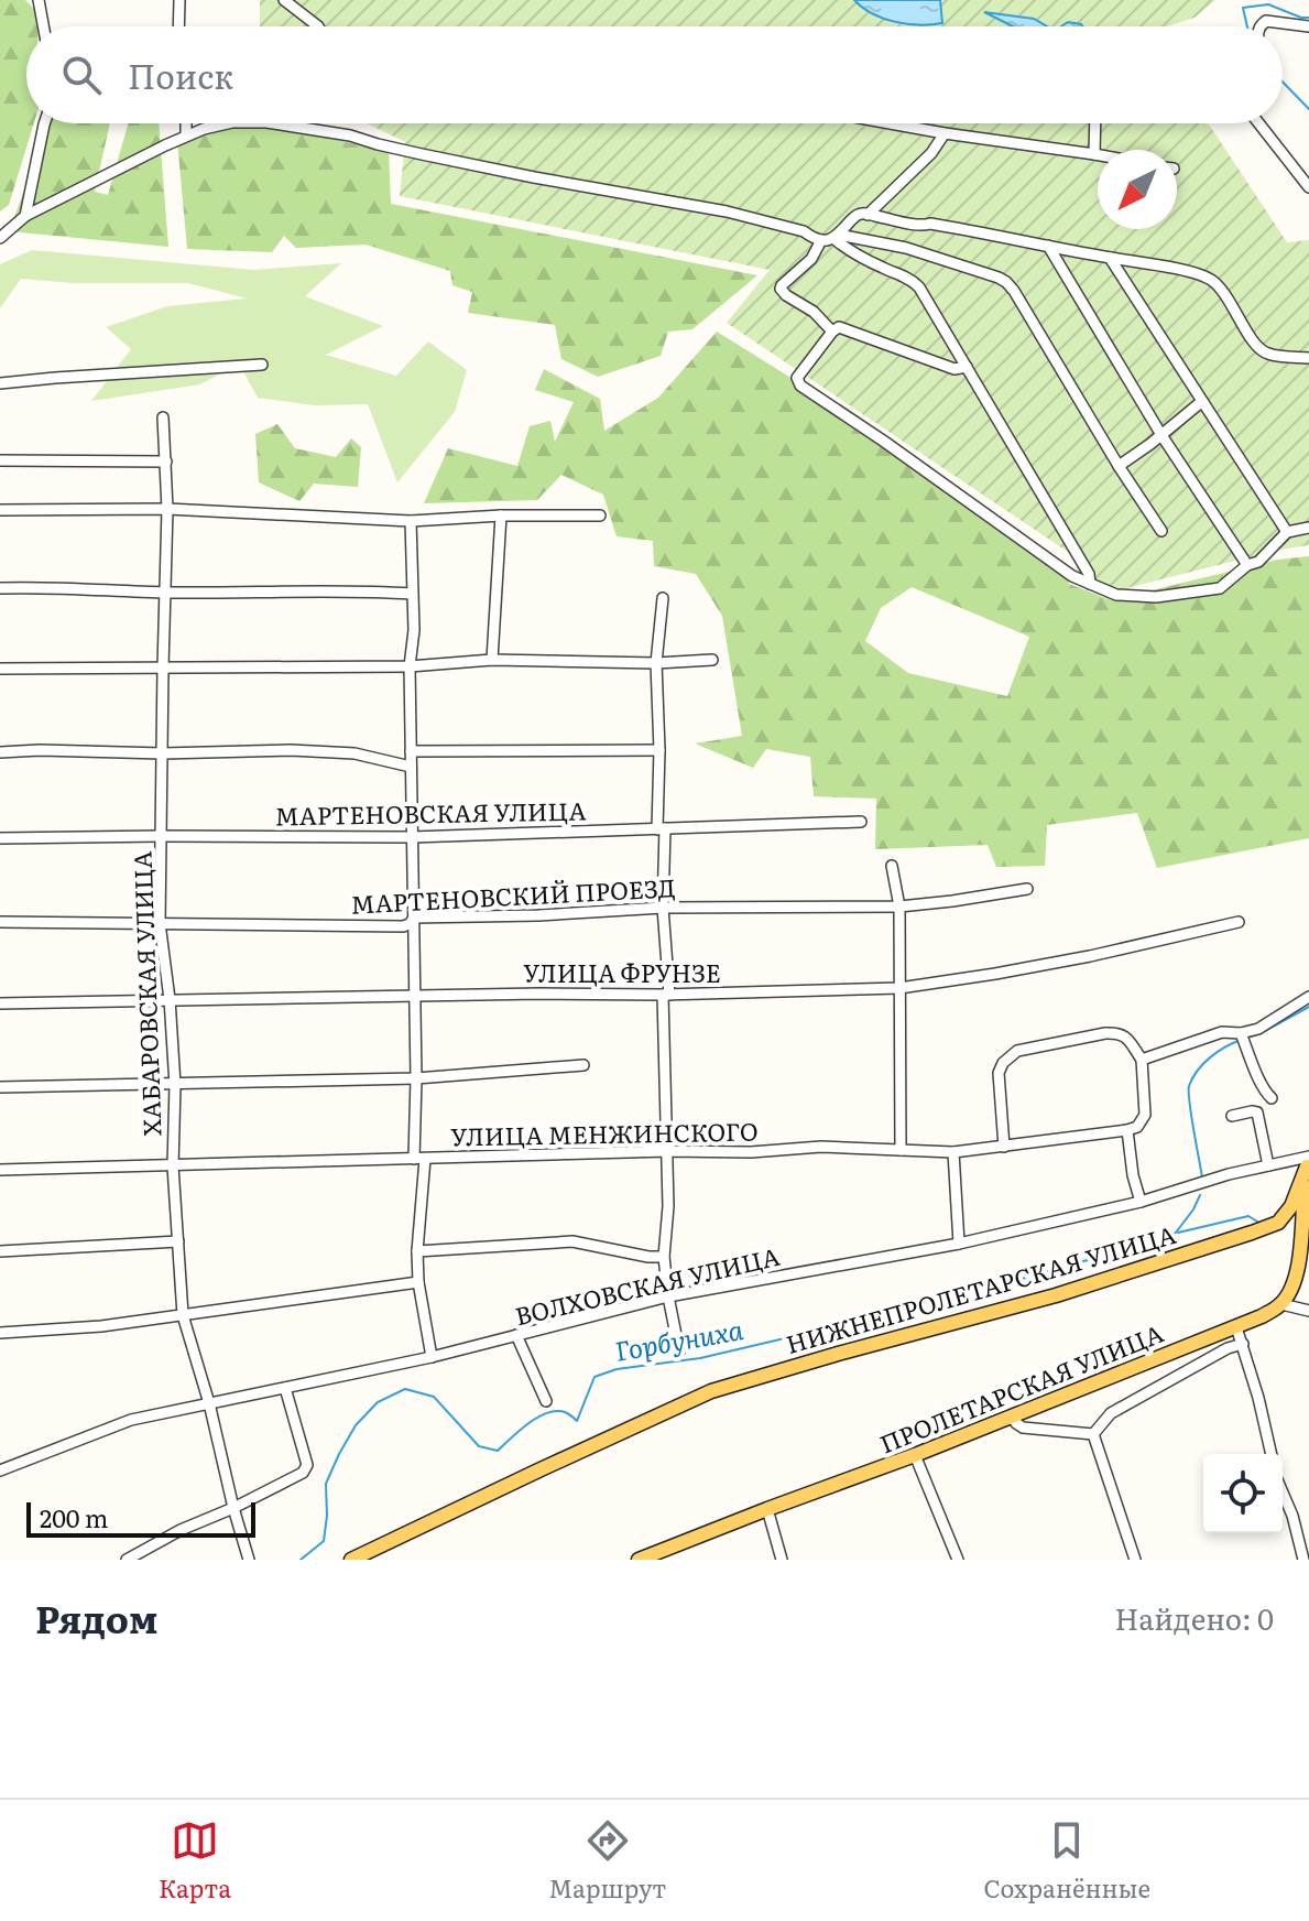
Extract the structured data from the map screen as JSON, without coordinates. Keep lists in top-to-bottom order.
{
  "streets": {
    "main road": ["НИЖНЕПРОЛЕТАРСКАЯ УЛИЦА", "ПРОЛЕТАРСКАЯ УЛИЦА"],
    "street": [
      "МАРТЕНОВСКАЯ УЛИЦА",
      "МАРТЕНОВСКИЙ ПРОЕЗД",
      "УЛИЦА ФРУНЗЕ",
      "ХАБАРОВСКАЯ УЛИЦА",
      "УЛИЦА МЕНЖИНСКОГО",
      "ВОЛХОВСКАЯ УЛИЦА"
    ]
  },
  "crossings": [
    ["МАРТЕНОВСКАЯ УЛИЦА", "ХАБАРОВСКАЯ УЛИЦА"],
    ["МАРТЕНОВСКИЙ ПРОЕЗД", "ХАБАРОВСКАЯ УЛИЦА"],
    ["УЛИЦА ФРУНЗЕ", "ХАБАРОВСКАЯ УЛИЦА"],
    ["ХАБАРОВСКАЯ УЛИЦА", "УЛИЦА МЕНЖИНСКОГО"],
    ["ХАБАРОВСКАЯ УЛИЦА", "ВОЛХОВСКАЯ УЛИЦА"],
    ["ВОЛХОВСКАЯ УЛИЦА", "НИЖНЕПРОЛЕТАРСКАЯ УЛИЦА"]
  ],
  "water": ["Горбуниха"],
  "scale_bar": "200 m",
  "north": "bottom left",
  "page": {
    "search": "Поиск",
    "scale": "200 m",
    "heading": ["Рядом", "Найдено: 0"],
    "nav": ["Карта", "Маршрут", "Сохранённые"]
  }
}
